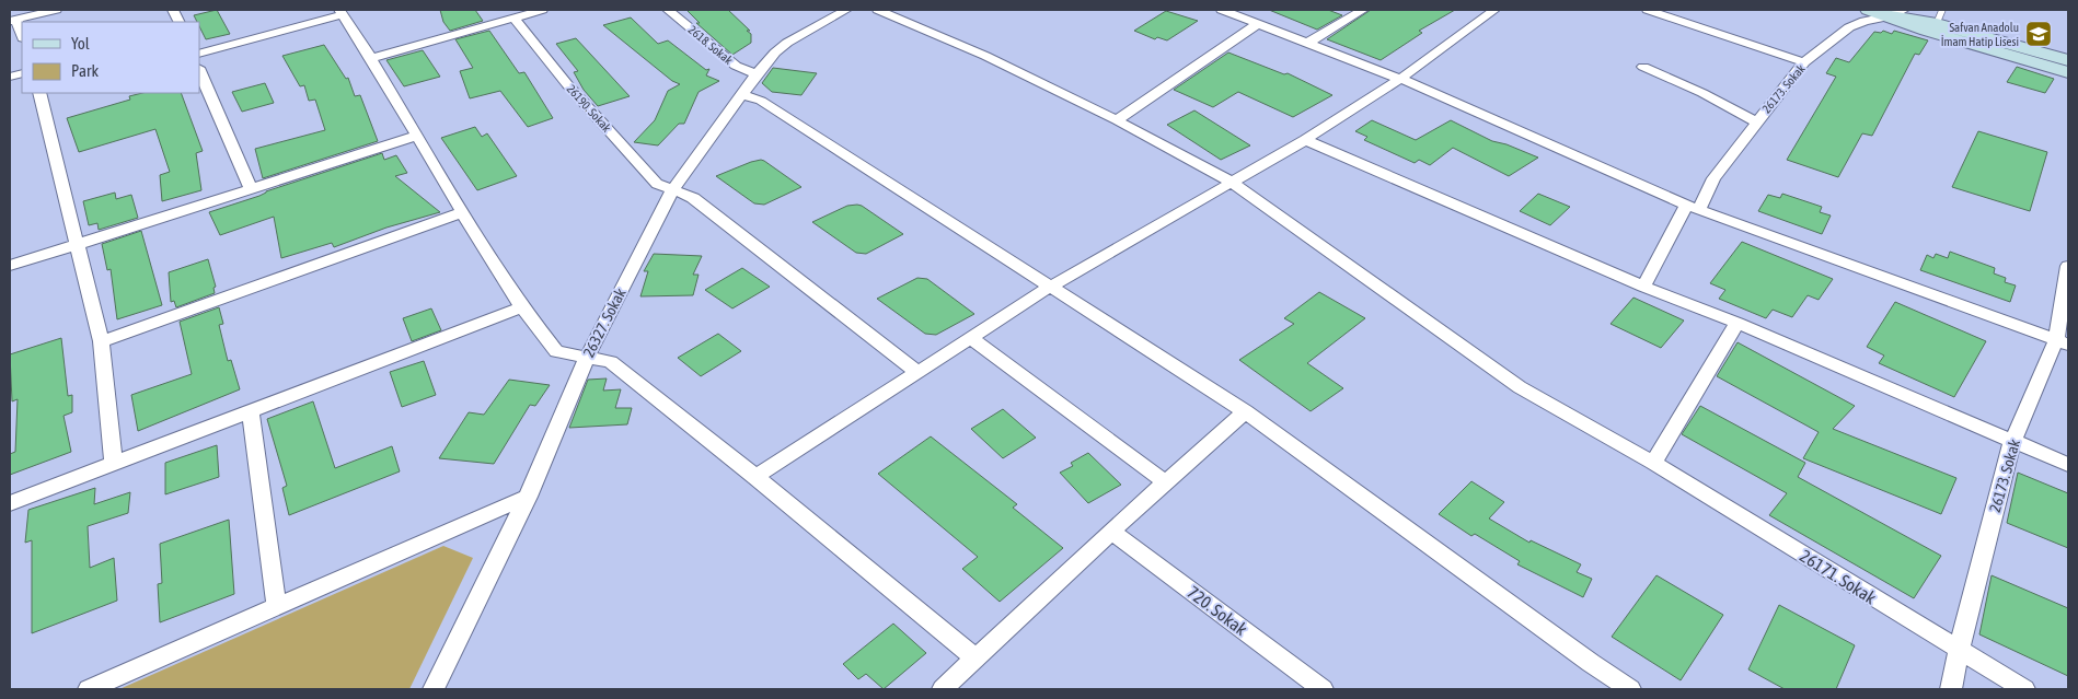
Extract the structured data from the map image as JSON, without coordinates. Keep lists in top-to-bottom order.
{
  "streets": {
    "street": [
      "2618. Sokak",
      "26173. Sokak",
      "26190. Sokak",
      "26327. Sokak",
      "26171. Sokak",
      "720. Sokak"
    ]
  },
  "crossings": [
    ["2618. Sokak", "26327. Sokak"],
    ["26173. Sokak", "26171. Sokak"],
    ["26190. Sokak", "26327. Sokak"]
  ],
  "places": {
    "school or university": ["Safvan Anadolu İmam Hatip Lisesi"]
  },
  "legend": ["Yol", "Park"]
}
